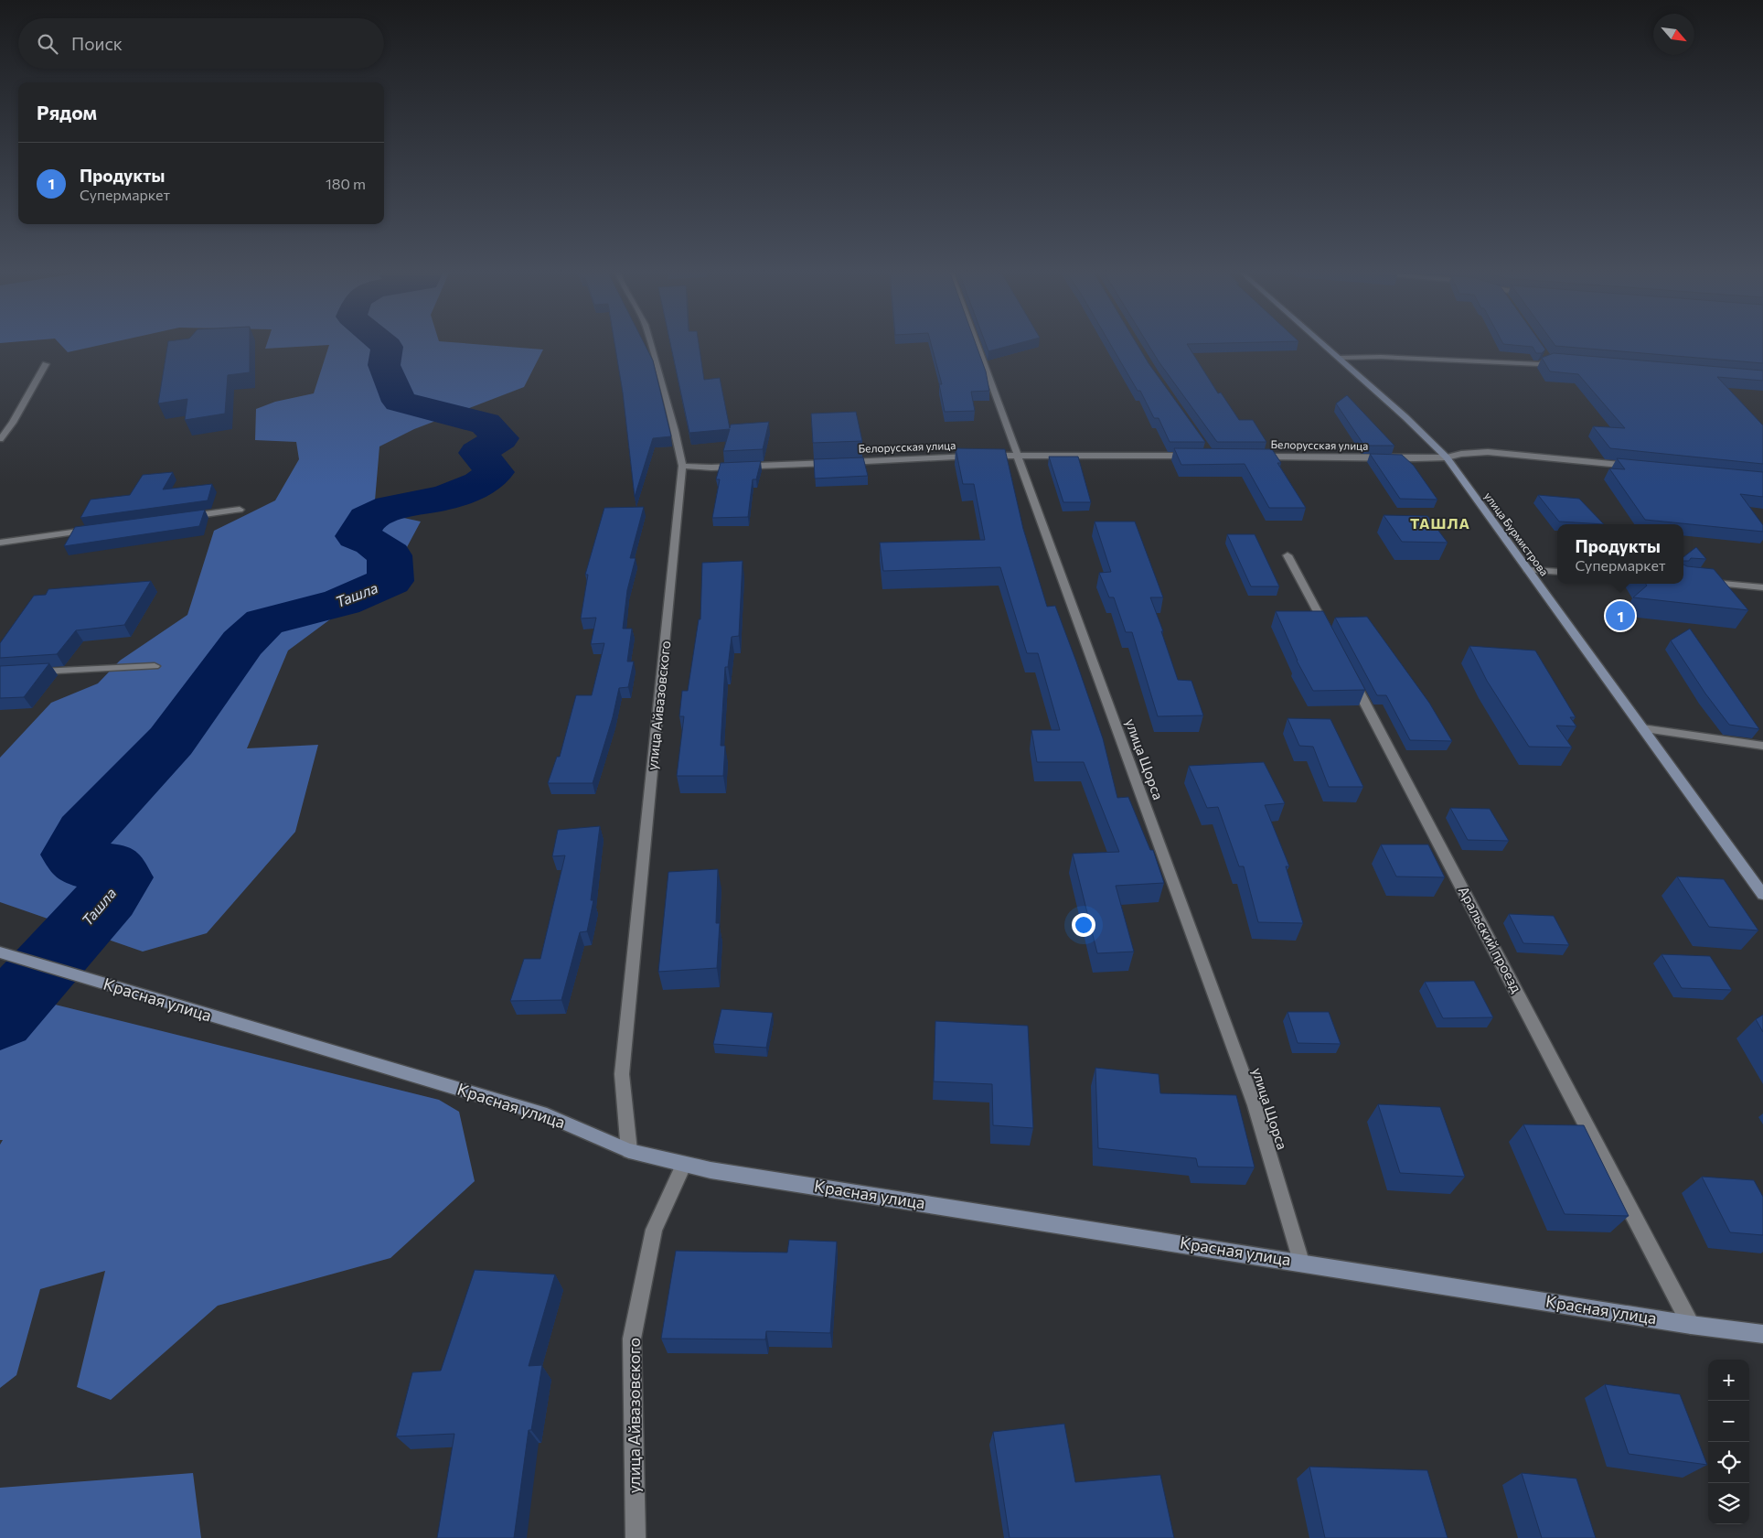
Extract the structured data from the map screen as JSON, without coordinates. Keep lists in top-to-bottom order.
{
  "streets": {
    "street": [
      "Белорусская улица",
      "улица Бурмистрова",
      "улица Айвазовского",
      "улица Щорса",
      "Аральский проезд",
      "Красная улица"
    ]
  },
  "crossings": [
    ["Белорусская улица", "улица Бурмистрова"],
    ["Белорусская улица", "улица Айвазовского"],
    ["Белорусская улица", "улица Щорса"],
    ["улица Айвазовского", "Красная улица"],
    ["улица Щорса", "Красная улица"],
    ["Аральский проезд", "Красная улица"]
  ],
  "districts": ["ТАШЛА"],
  "water": ["Ташла"],
  "north": "bottom right",
  "page": {
    "search": "Поиск",
    "heading": "Рядом",
    "list": [
      {
        "mark": "1",
        "name": "Продукты",
        "note": "Супермаркет",
        "value": "180 m"
      }
    ],
    "popup": ["Продукты", "Супермаркет"],
    "pins": "1",
    "map_buttons": ["+", "−"]
  }
}
